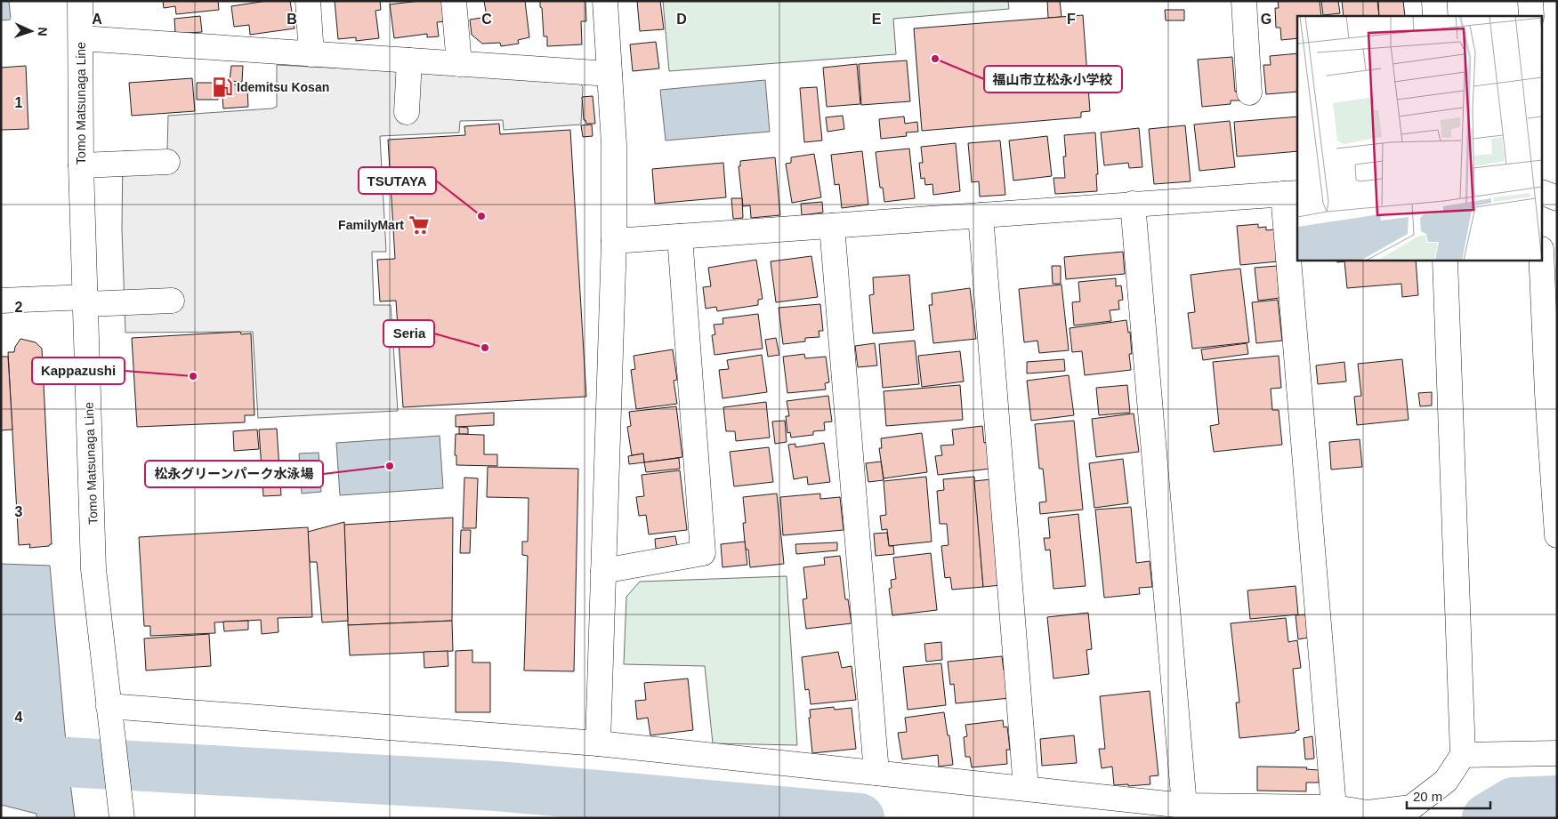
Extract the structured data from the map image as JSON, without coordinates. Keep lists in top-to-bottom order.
{
  "streets": {
    "street": ["Tomo Matsunaga Line"]
  },
  "places": {
    "other": [
      "福山市立松永小学校",
      "TSUTAYA",
      "Seria",
      "Kappazushi",
      "松永グリーンパーク水泳場"
    ],
    "fuel station": ["Idemitsu Kosan"],
    "supermarket": ["FamilyMart"]
  },
  "scale_bar": "20 m",
  "north": "right",
  "grid": {
    "columns": [
      "A",
      "B",
      "C",
      "D",
      "E",
      "F",
      "G"
    ],
    "rows": [
      "1",
      "2",
      "3",
      "4"
    ]
  }
}
